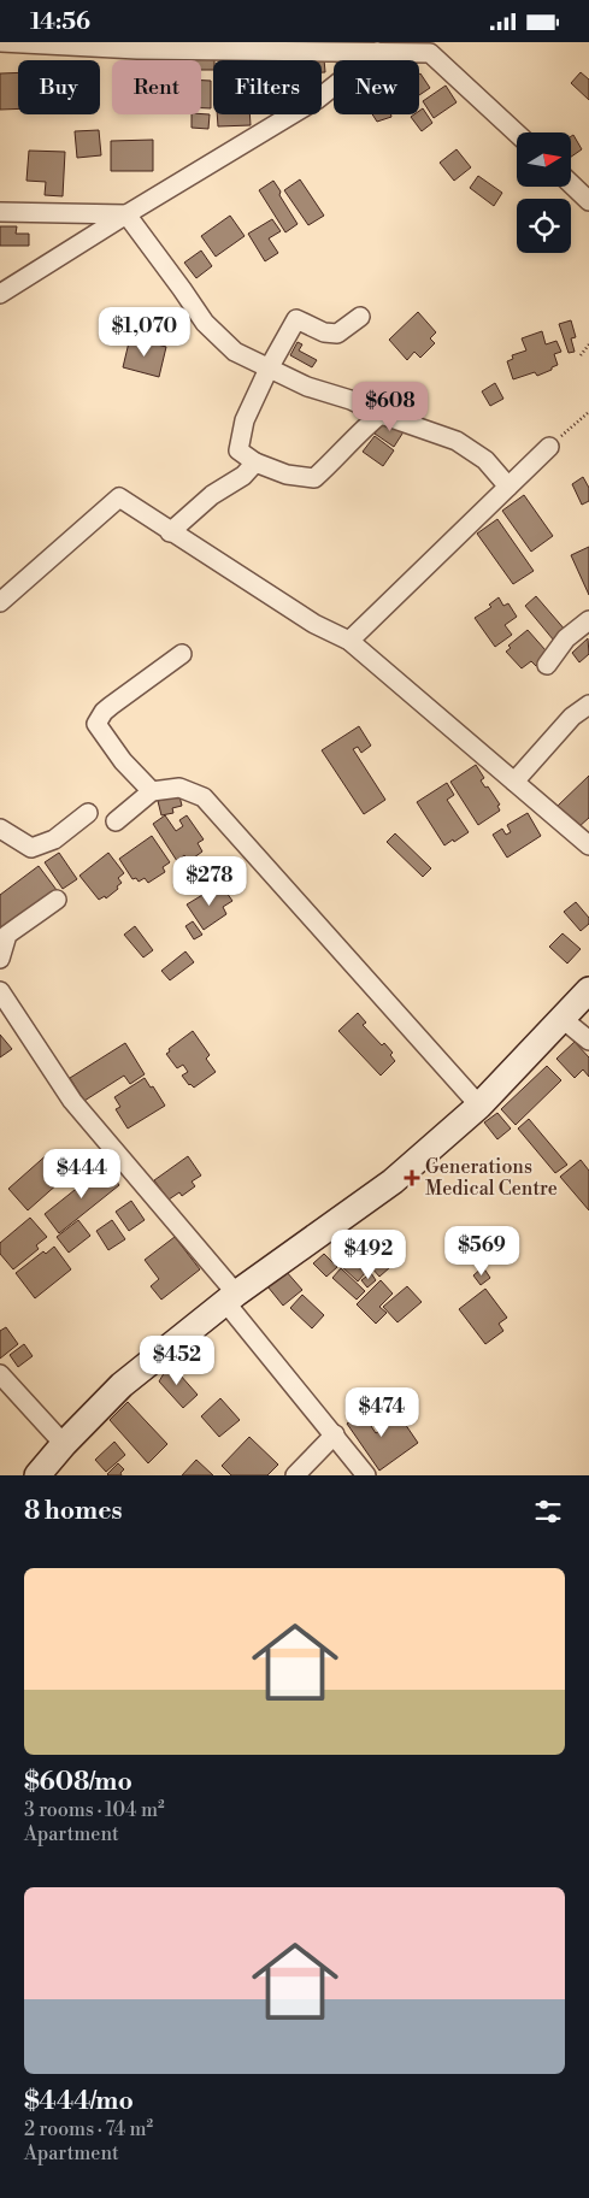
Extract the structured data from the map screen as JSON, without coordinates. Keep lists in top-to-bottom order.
{
  "places": {
    "health": ["Generations Medical Centre"]
  },
  "north": "right",
  "page": {
    "status": "14:56",
    "chip": [
      "Buy",
      "Rent",
      "Filters",
      "New"
    ],
    "price": [
      "$1,070",
      "$608",
      "$278",
      "$444",
      "$569",
      "$492",
      "$452",
      "$474"
    ],
    "heading": "8 homes",
    "list": [
      {
        "name": "$608/mo",
        "note": "3 rooms · 104 m² · Apartment"
      },
      {
        "name": "$444/mo",
        "note": "2 rooms · 74 m² · Apartment"
      }
    ]
  }
}
